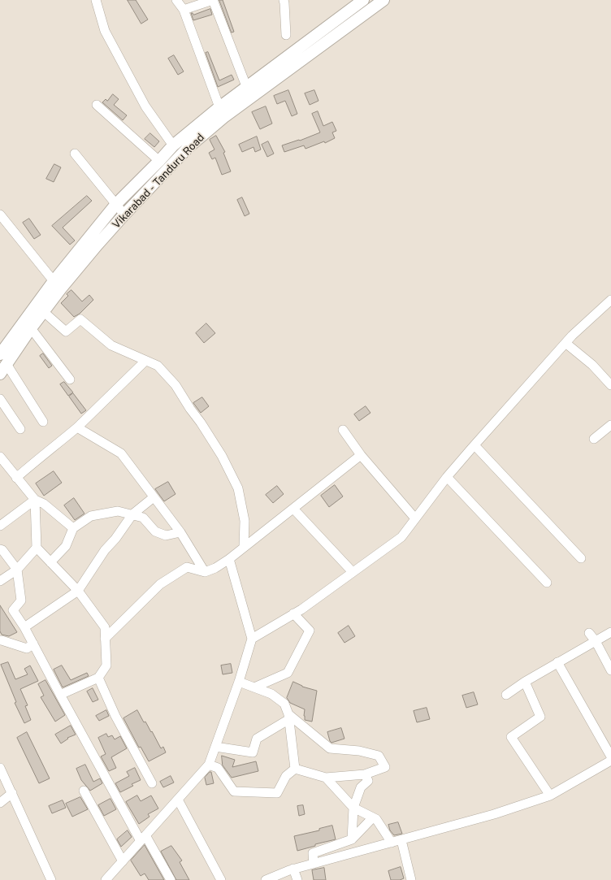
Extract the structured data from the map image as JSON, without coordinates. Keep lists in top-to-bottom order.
{
  "streets": {
    "main road": ["Vikarabad - Tanduru Road"]
  }
}
